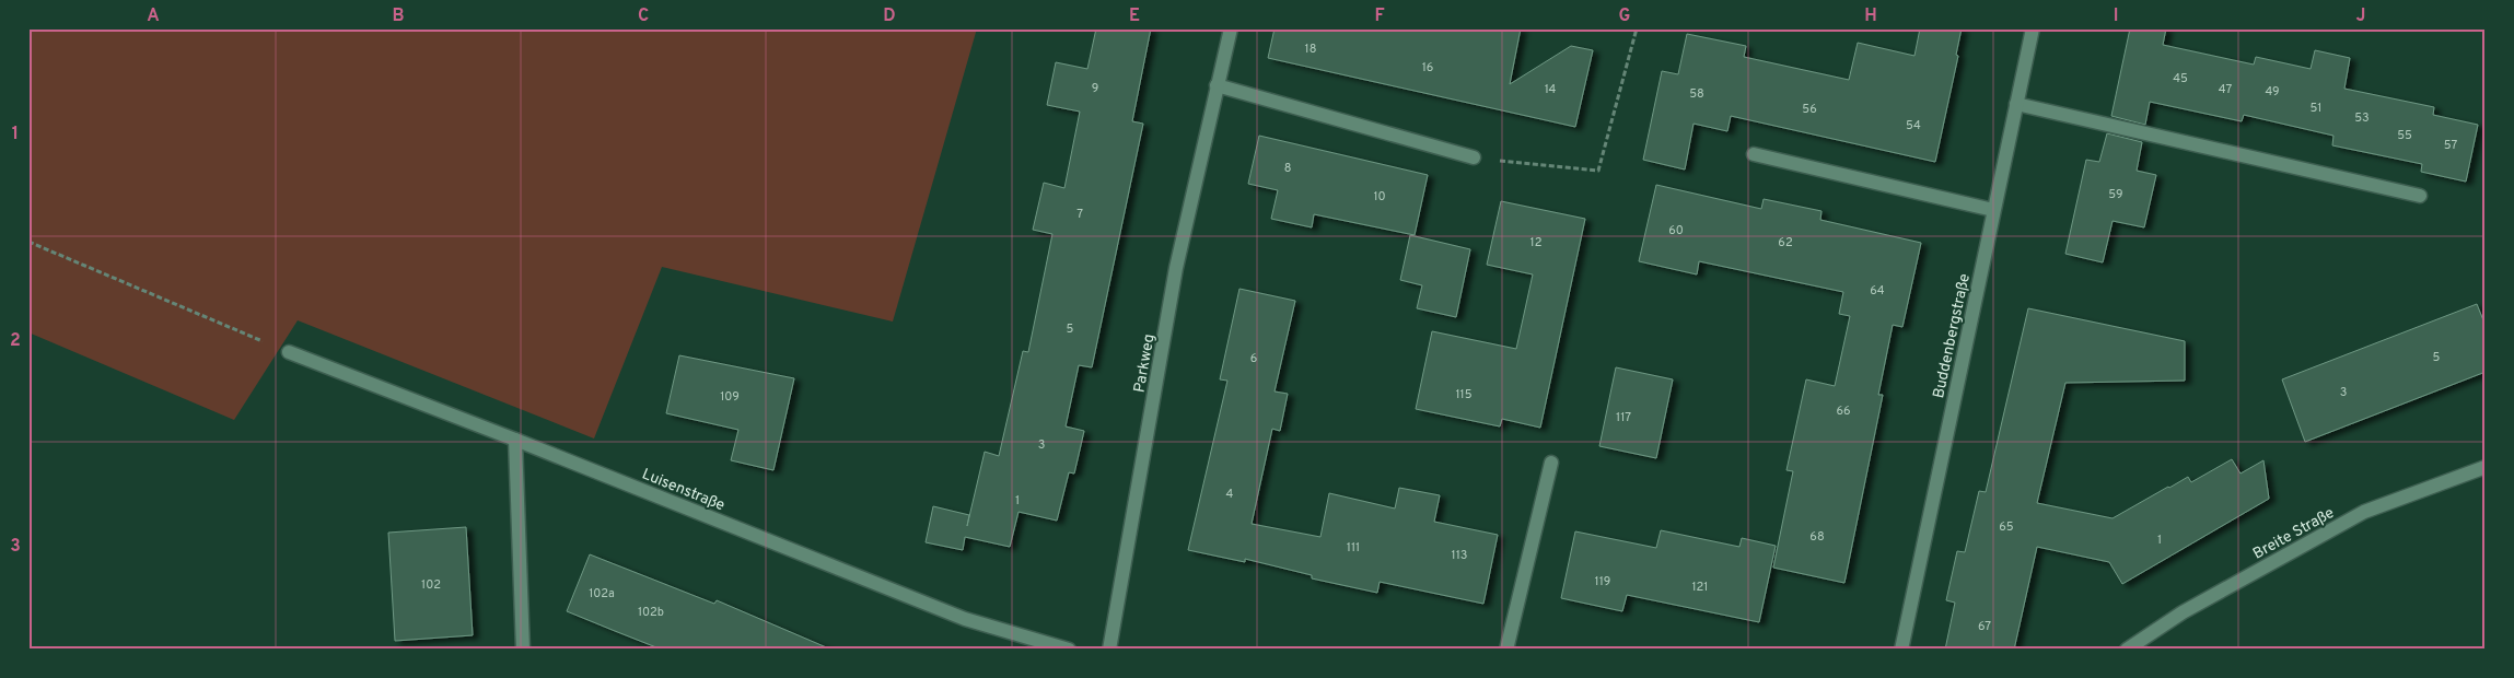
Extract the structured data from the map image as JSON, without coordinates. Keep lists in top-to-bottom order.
{
  "streets": {
    "street": [
      "Buddenbergstraße",
      "Parkweg",
      "Luisenstraße",
      "Breite Straße"
    ]
  },
  "house_numbers": [
    "18",
    "16",
    "45",
    "9",
    "14",
    "47",
    "49",
    "58",
    "51",
    "56",
    "53",
    "54",
    "55",
    "57",
    "8",
    "59",
    "10",
    "7",
    "60",
    "12",
    "62",
    "64",
    "5",
    "5",
    "6",
    "3",
    "115",
    "109",
    "66",
    "117",
    "3",
    "4",
    "1",
    "65",
    "68",
    "1",
    "111",
    "113",
    "119",
    "102",
    "121",
    "102a",
    "102b",
    "67"
  ],
  "grid": {
    "columns": [
      "A",
      "B",
      "C",
      "D",
      "E",
      "F",
      "G",
      "H",
      "I",
      "J"
    ],
    "rows": ["1", "2", "3"]
  }
}
